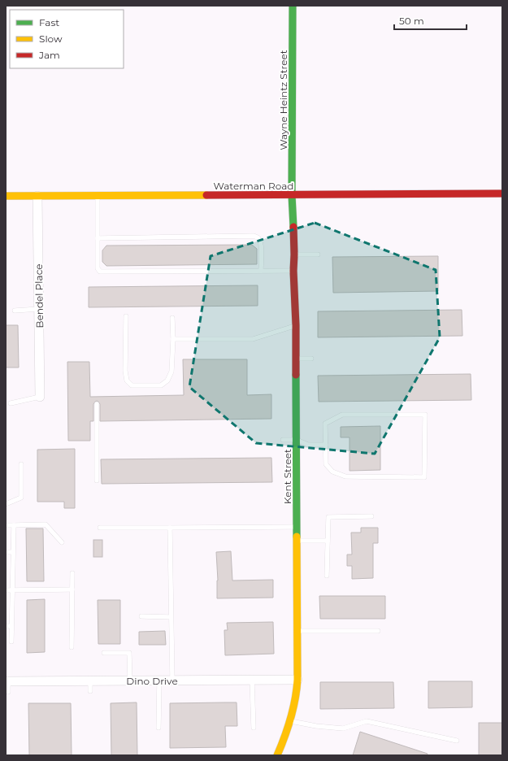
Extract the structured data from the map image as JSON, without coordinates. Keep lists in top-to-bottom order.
{
  "streets": {
    "street": [
      "Wayne Heintz Street",
      "Waterman Road",
      "Bendel Place",
      "Kent Street",
      "Dino Drive"
    ]
  },
  "crossings": [
    ["Wayne Heintz Street", "Waterman Road"],
    ["Wayne Heintz Street", "Kent Street"],
    ["Waterman Road", "Bendel Place"],
    ["Waterman Road", "Kent Street"],
    ["Kent Street", "Dino Drive"]
  ],
  "legend": ["Fast", "Slow", "Jam"],
  "scale_bar": "50 m"
}
